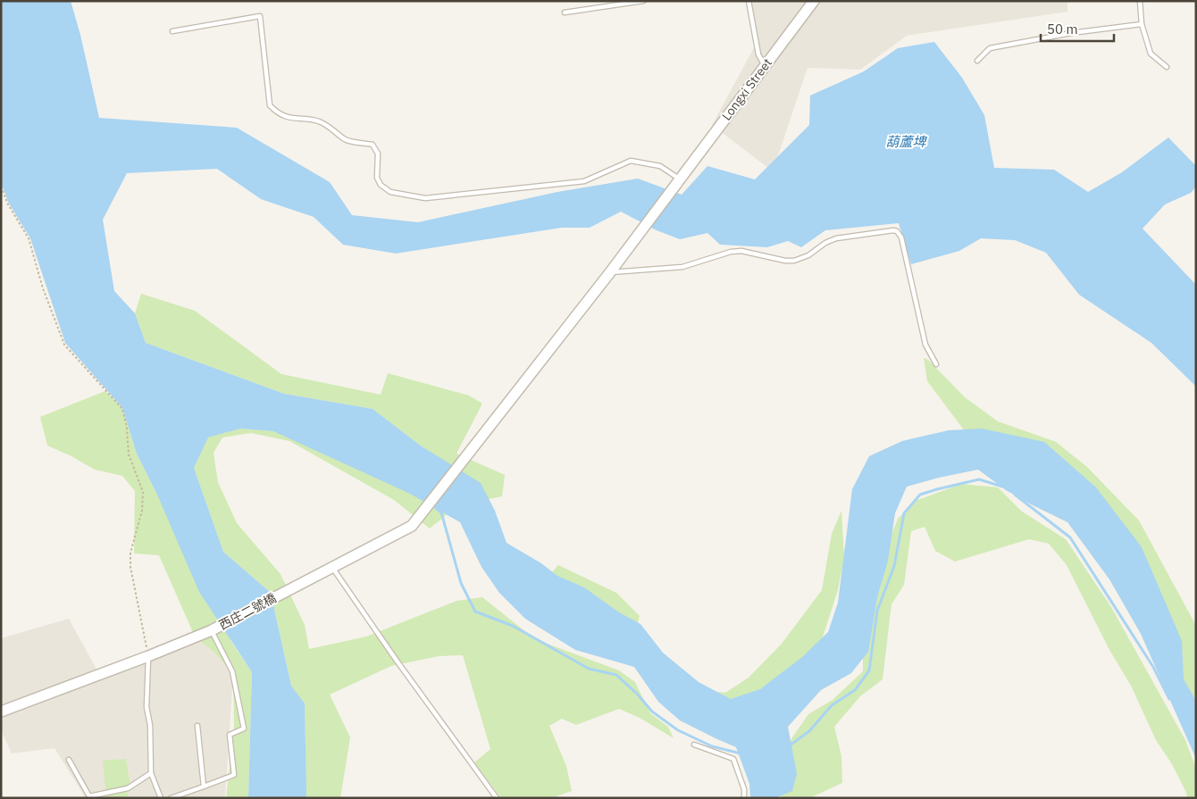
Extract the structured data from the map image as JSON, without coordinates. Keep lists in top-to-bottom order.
{
  "streets": {
    "street": ["Longxi Street", "西庄二號橋"]
  },
  "crossings": [
    ["Longxi Street", "西庄二號橋"]
  ],
  "water": ["葫蘆埤"],
  "scale_bar": "50 m"
}
